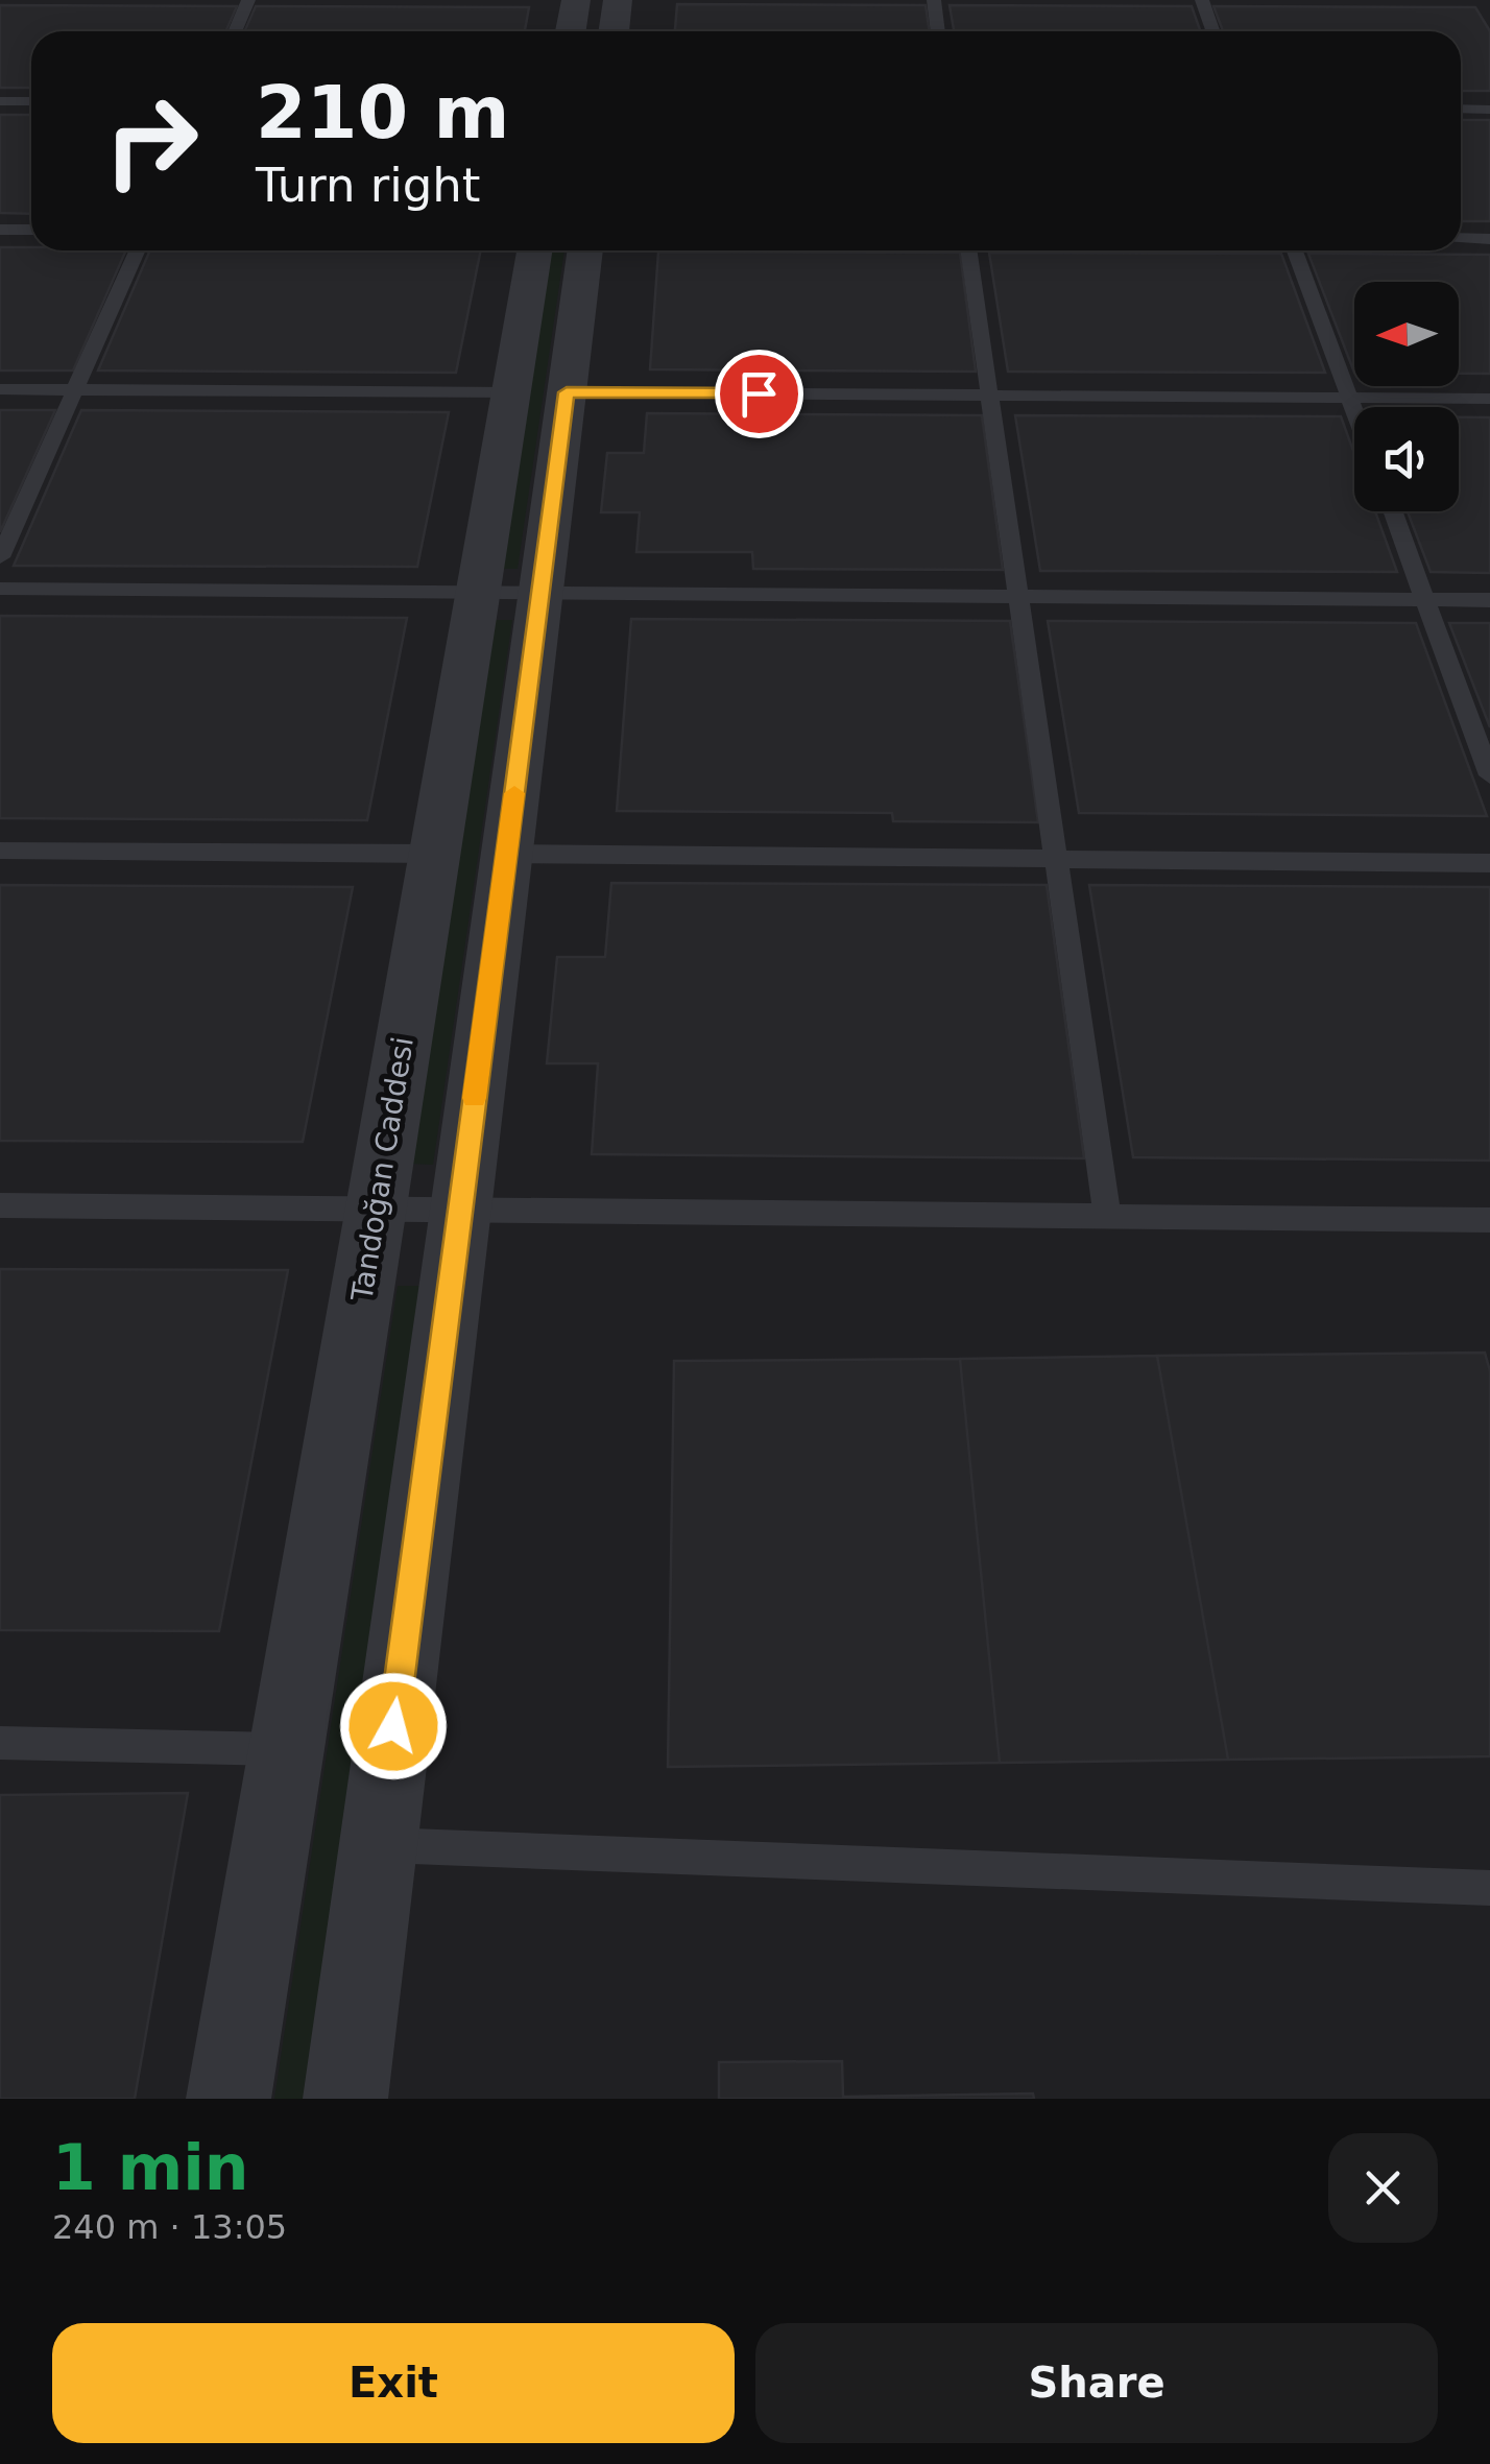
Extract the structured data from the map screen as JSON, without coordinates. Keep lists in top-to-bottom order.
{
  "streets": {
    "street": ["Tandoğan Caddesi"]
  },
  "north": "left",
  "page": {
    "turn": ["210 m", "Turn right"],
    "heading": ["1 min", "240 m · 13:05"],
    "buttons": ["Exit", "Share"]
  }
}
